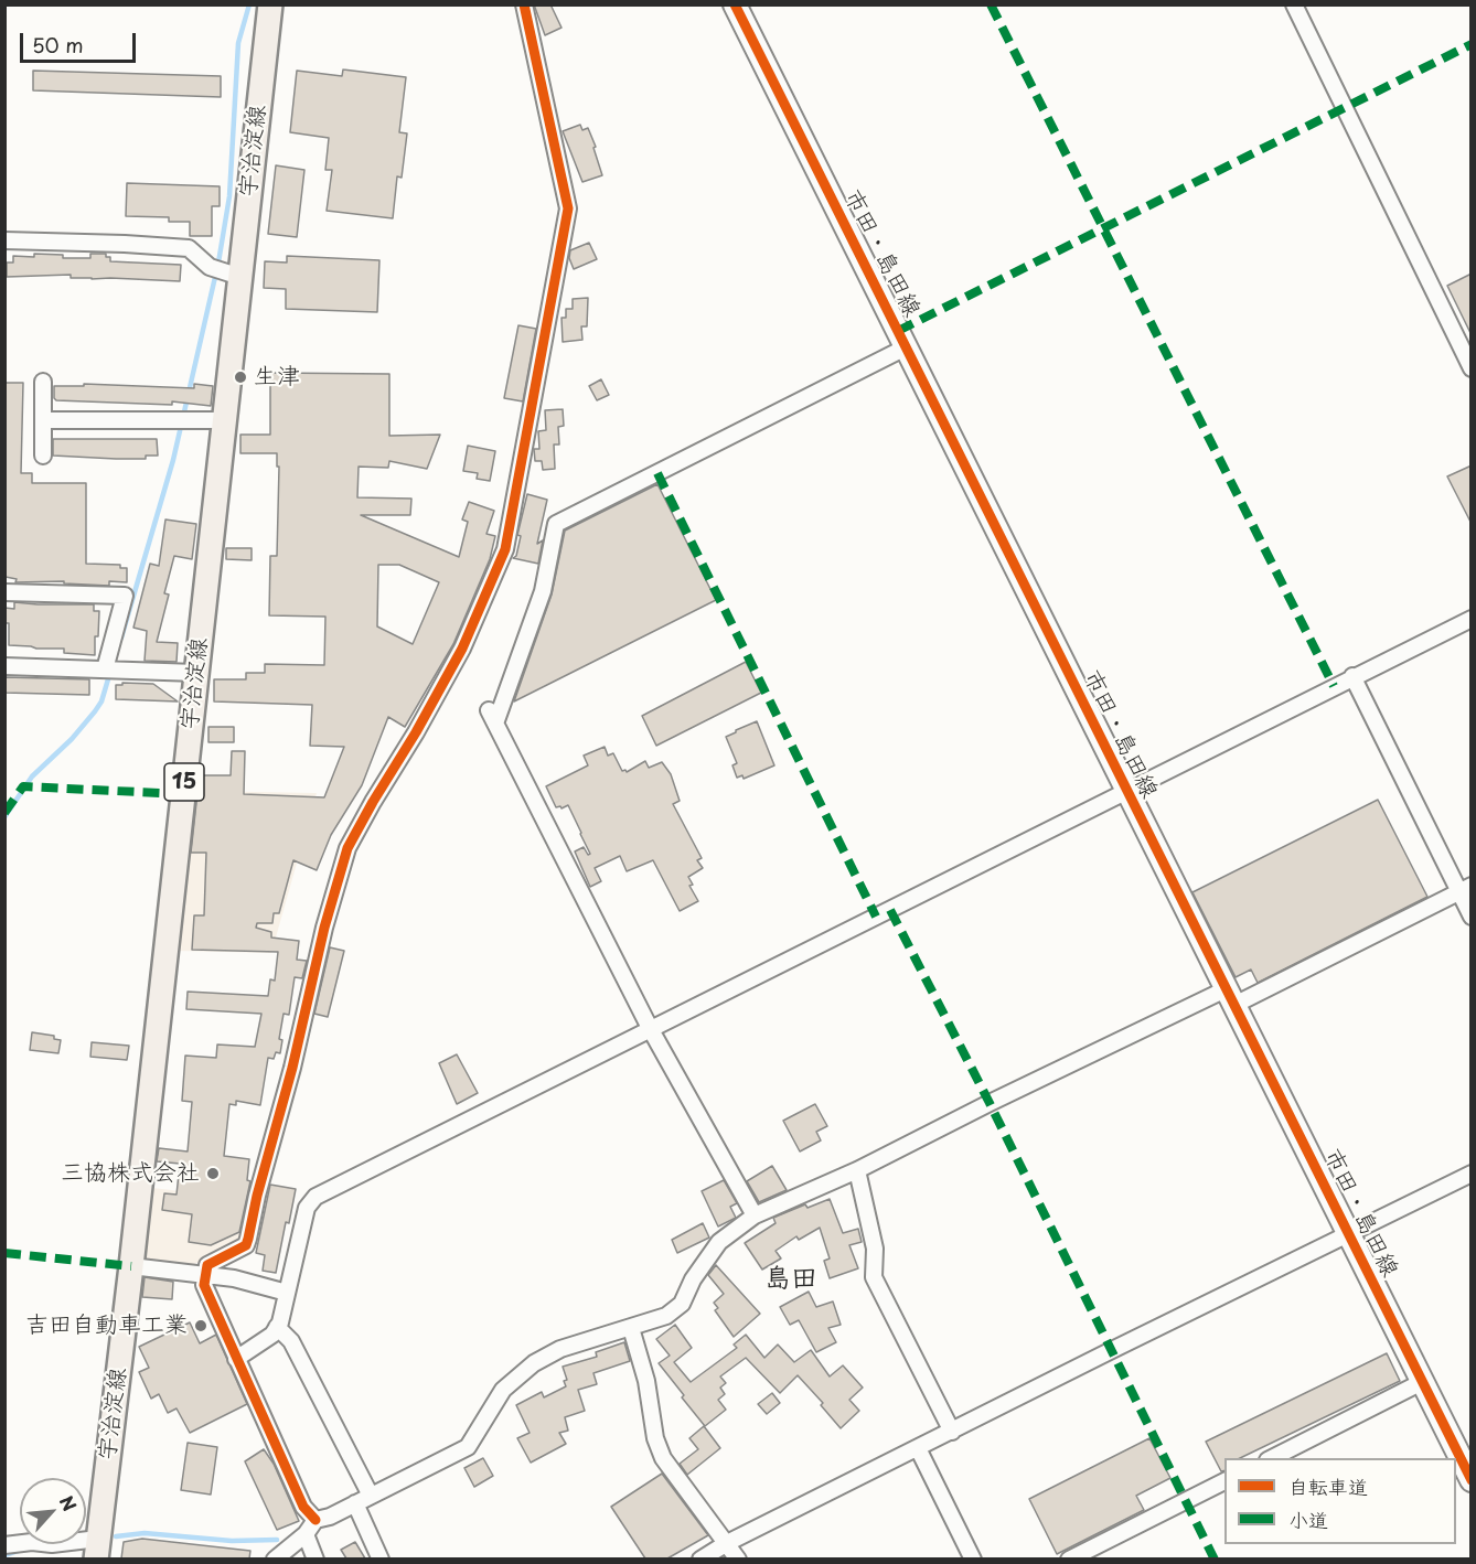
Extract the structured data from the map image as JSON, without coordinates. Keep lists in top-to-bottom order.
{
  "streets": {
    "main road": ["宇治淀線", "15"],
    "street": ["市田・島田線"]
  },
  "districts": ["島田"],
  "places": ["生津", "三協株式会社", "吉田自動車工業"],
  "legend": ["自転車道", "小道"],
  "scale_bar": "50 m",
  "north": "top right"
}
